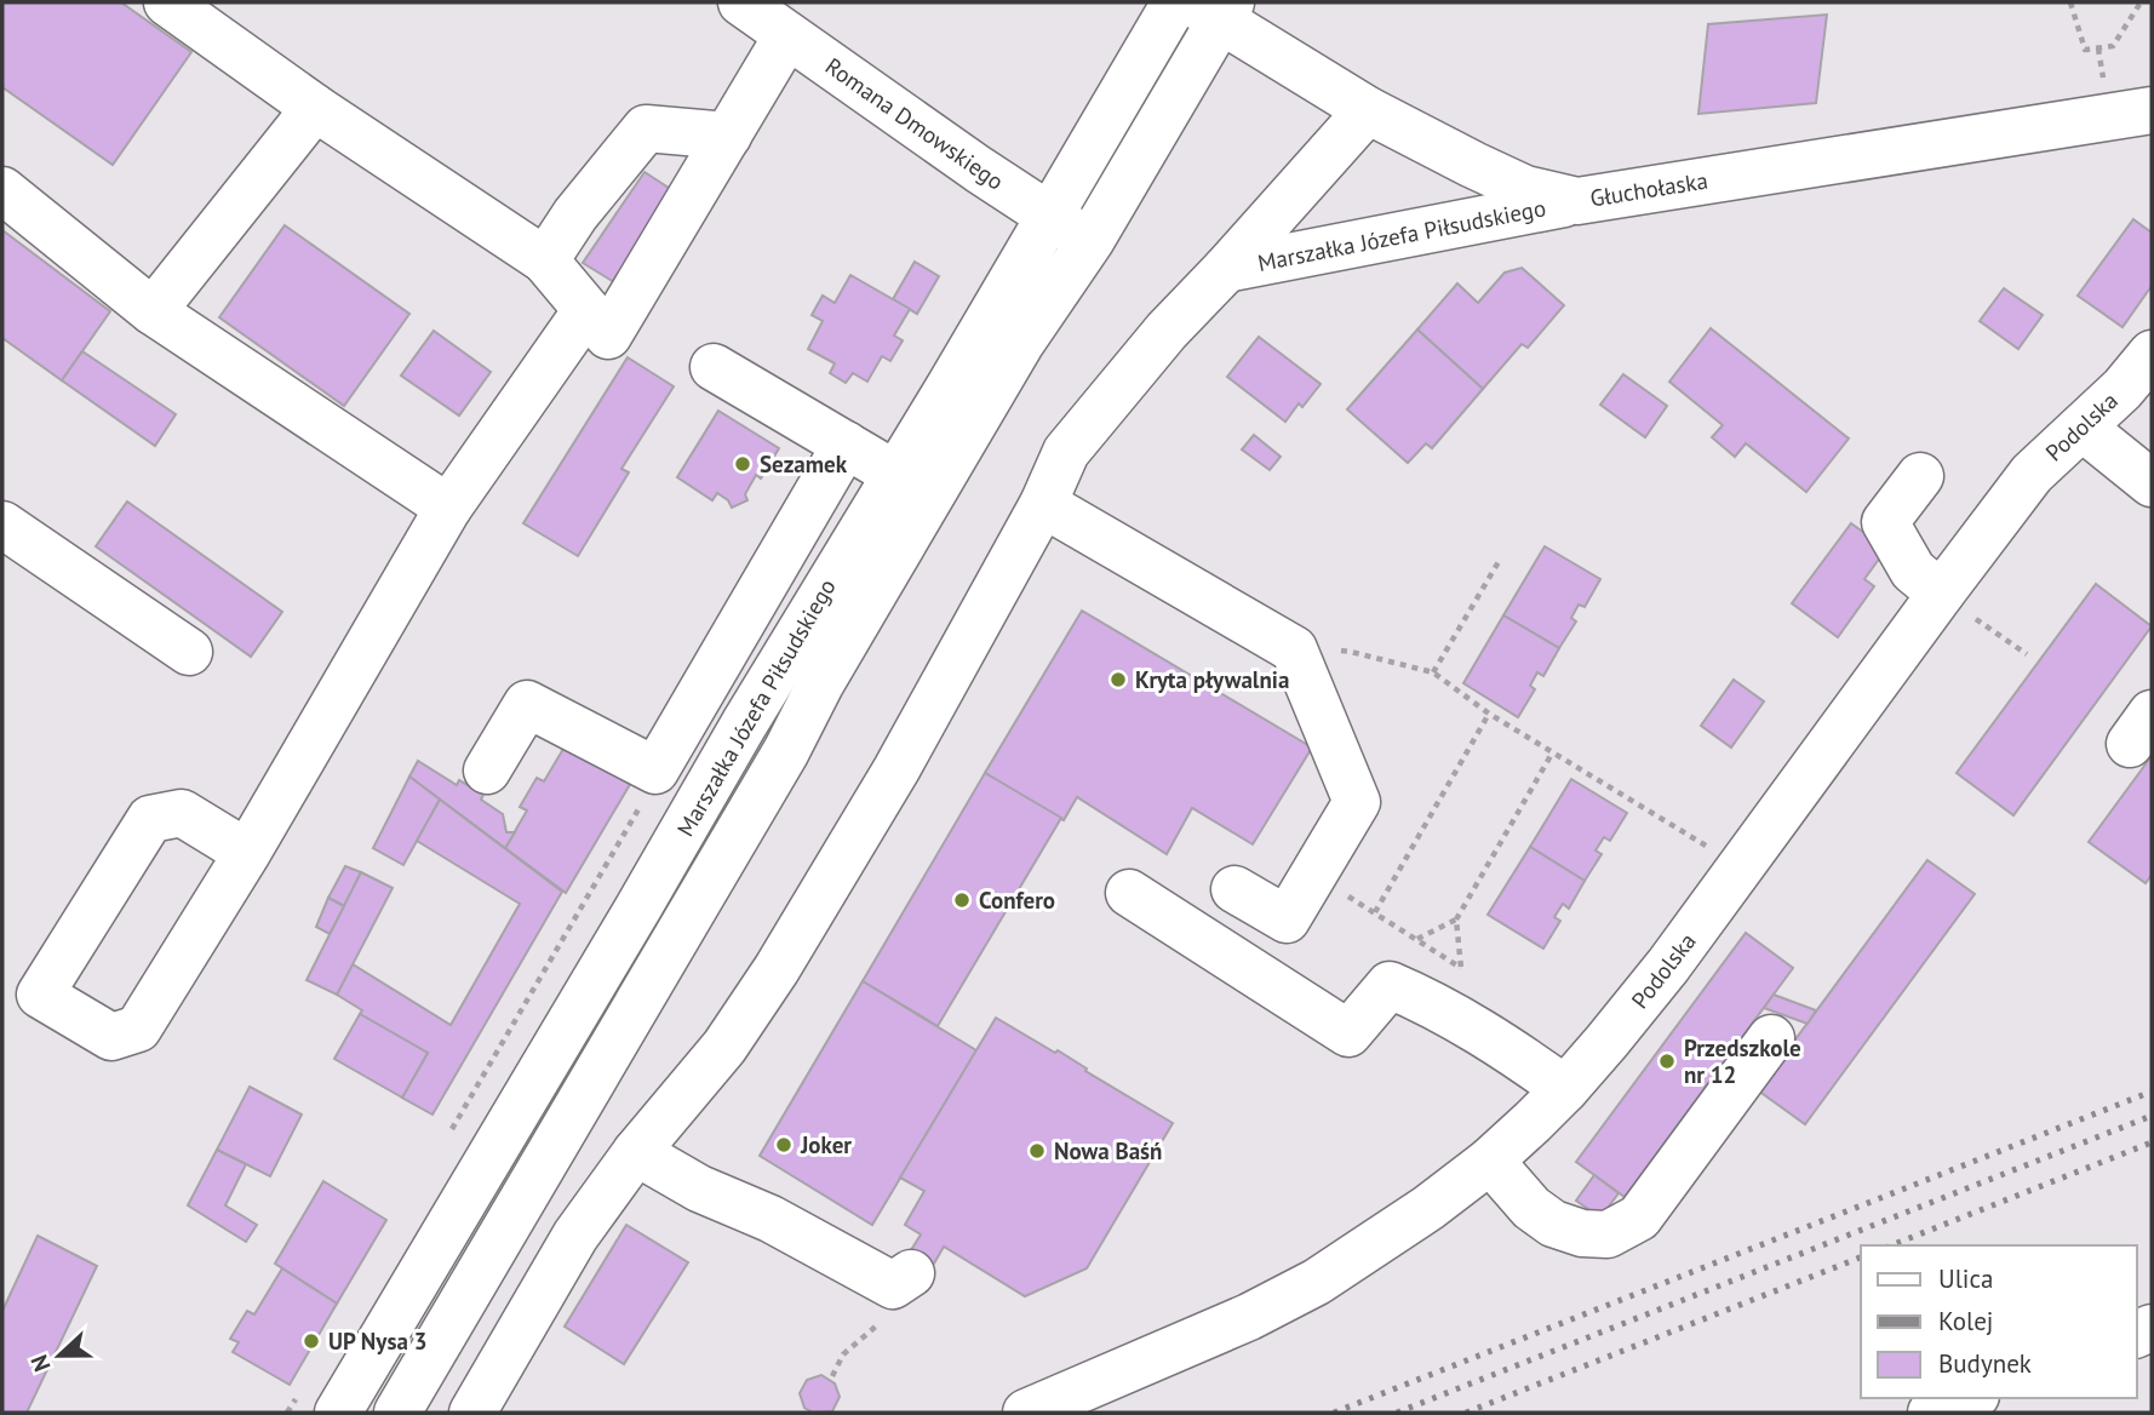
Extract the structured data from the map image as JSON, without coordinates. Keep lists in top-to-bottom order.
{
  "streets": {
    "street": [
      "Romana Dmowskiego",
      "Głuchołaska",
      "Marszałka Józefa Piłsudskiego",
      "Podolska"
    ]
  },
  "crossings": [
    ["Romana Dmowskiego", "Marszałka Józefa Piłsudskiego"],
    ["Głuchołaska", "Marszałka Józefa Piłsudskiego"]
  ],
  "places": [
    "Sezamek",
    "Kryta pływalnia",
    "Confero",
    "Przedszkole nr 12",
    "Joker",
    "Nowa Baśń",
    "UP Nysa 3"
  ],
  "legend": ["Ulica", "Kolej", "Budynek"],
  "north": "left"
}
